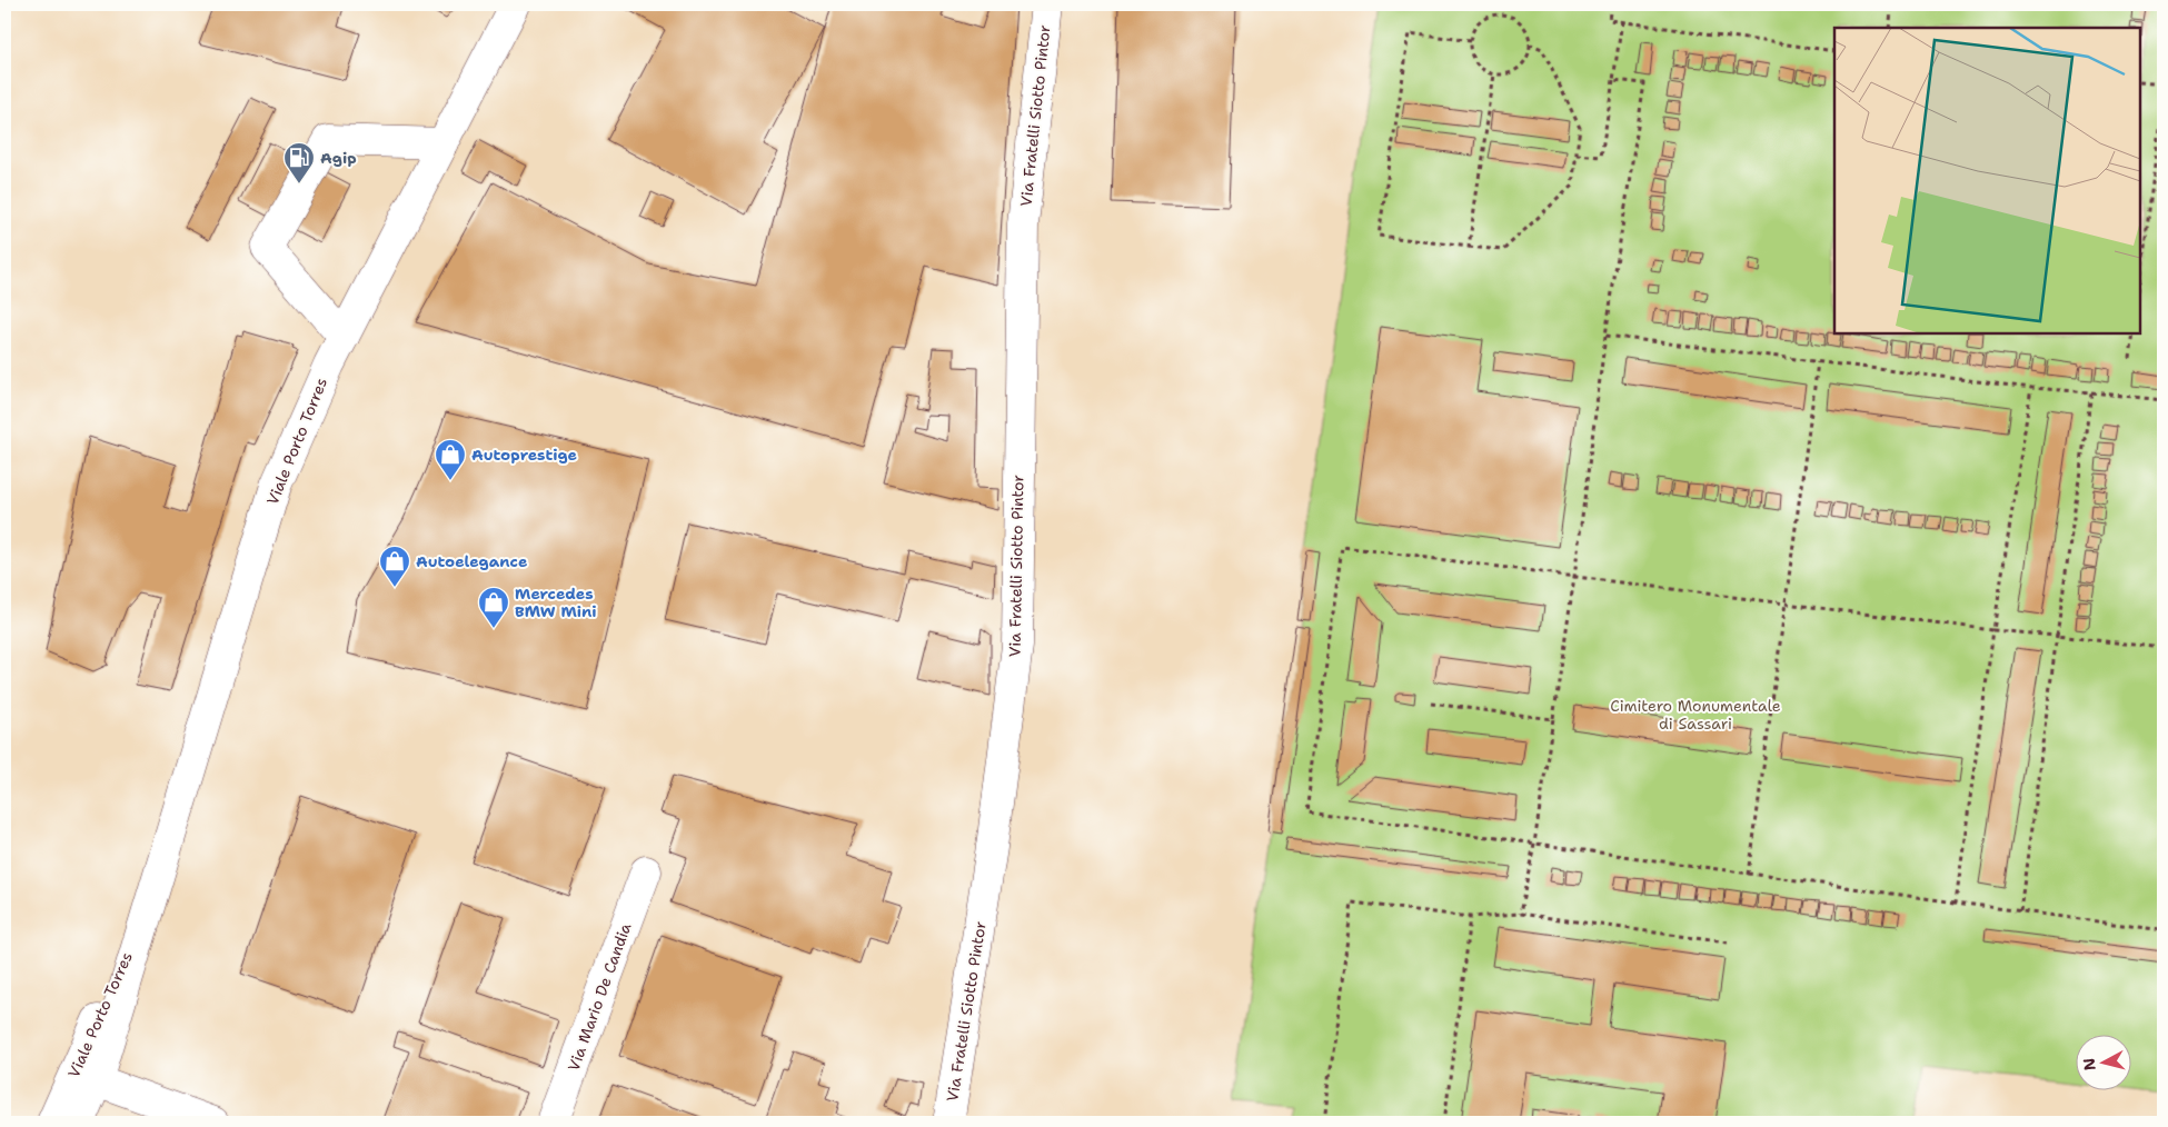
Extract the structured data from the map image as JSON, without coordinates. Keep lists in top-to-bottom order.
{
  "streets": {
    "street": ["Via Fratelli Siotto Pintor", "Viale Porto Torres", "Via Mario De Candia"]
  },
  "parks": ["Cimitero Monumentale di Sassari"],
  "places": {
    "fuel station": ["Agip"],
    "shop": ["Autoprestige", "Autoelegance", "Mercedes BMW Mini"]
  },
  "north": "left"
}
